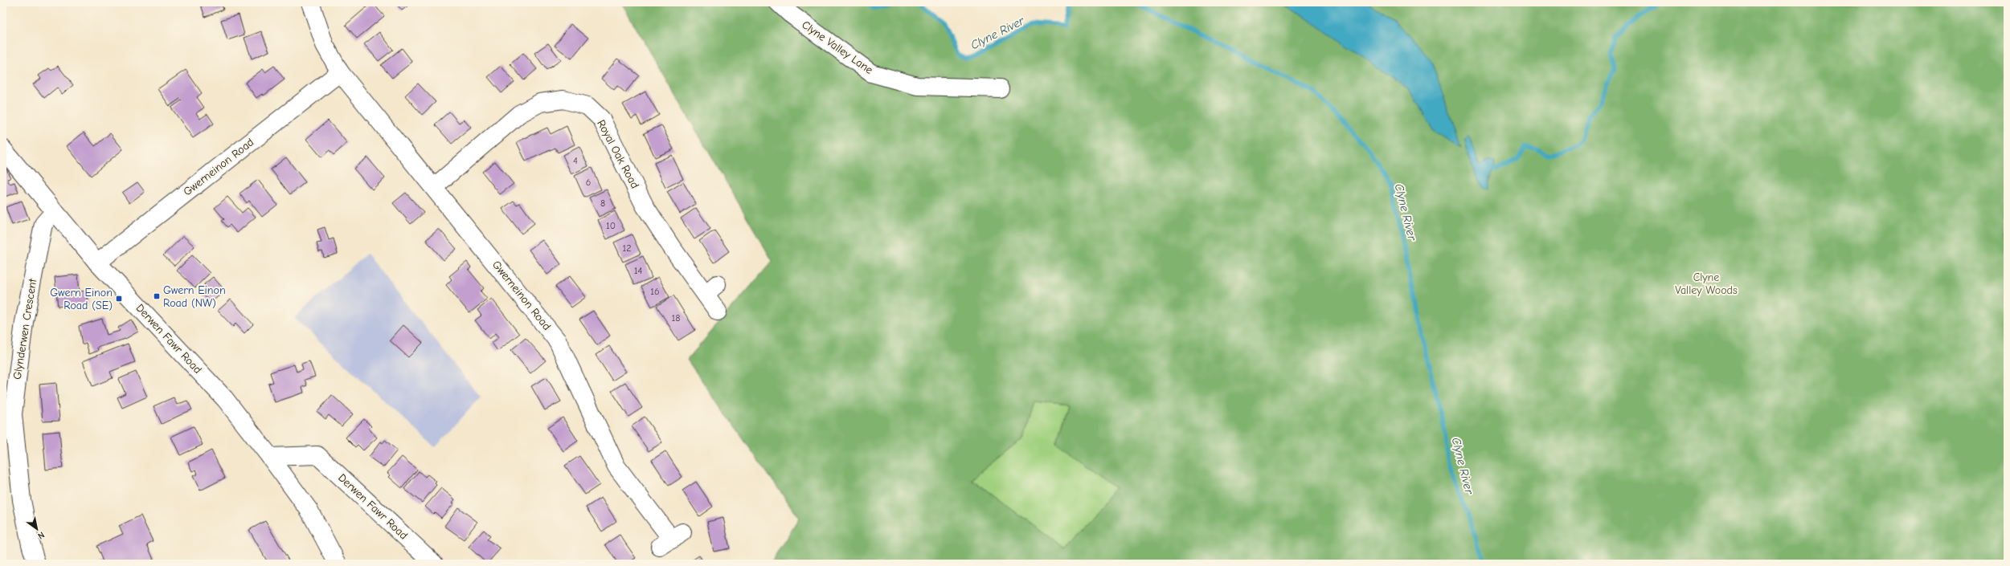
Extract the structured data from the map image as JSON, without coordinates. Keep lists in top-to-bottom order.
{
  "streets": {
    "street": [
      "Clyne Valley Lane",
      "Royal Oak Road",
      "Gwerneinon Road",
      "Glynderwen Crescent",
      "Derwen Fawr Road"
    ]
  },
  "crossings": [
    ["Royal Oak Road", "Gwerneinon Road"],
    ["Gwerneinon Road", "Derwen Fawr Road"],
    ["Glynderwen Crescent", "Derwen Fawr Road"]
  ],
  "water": ["Clyne River"],
  "parks": ["Clyne Valley Woods"],
  "places": {
    "transit": ["Gwern Einon Road (NW)", "Gwern Einon Road (SE)"]
  },
  "house_numbers": [
    "4",
    "6",
    "8",
    "10",
    "12",
    "14",
    "16",
    "18"
  ],
  "north": "bottom right"
}
